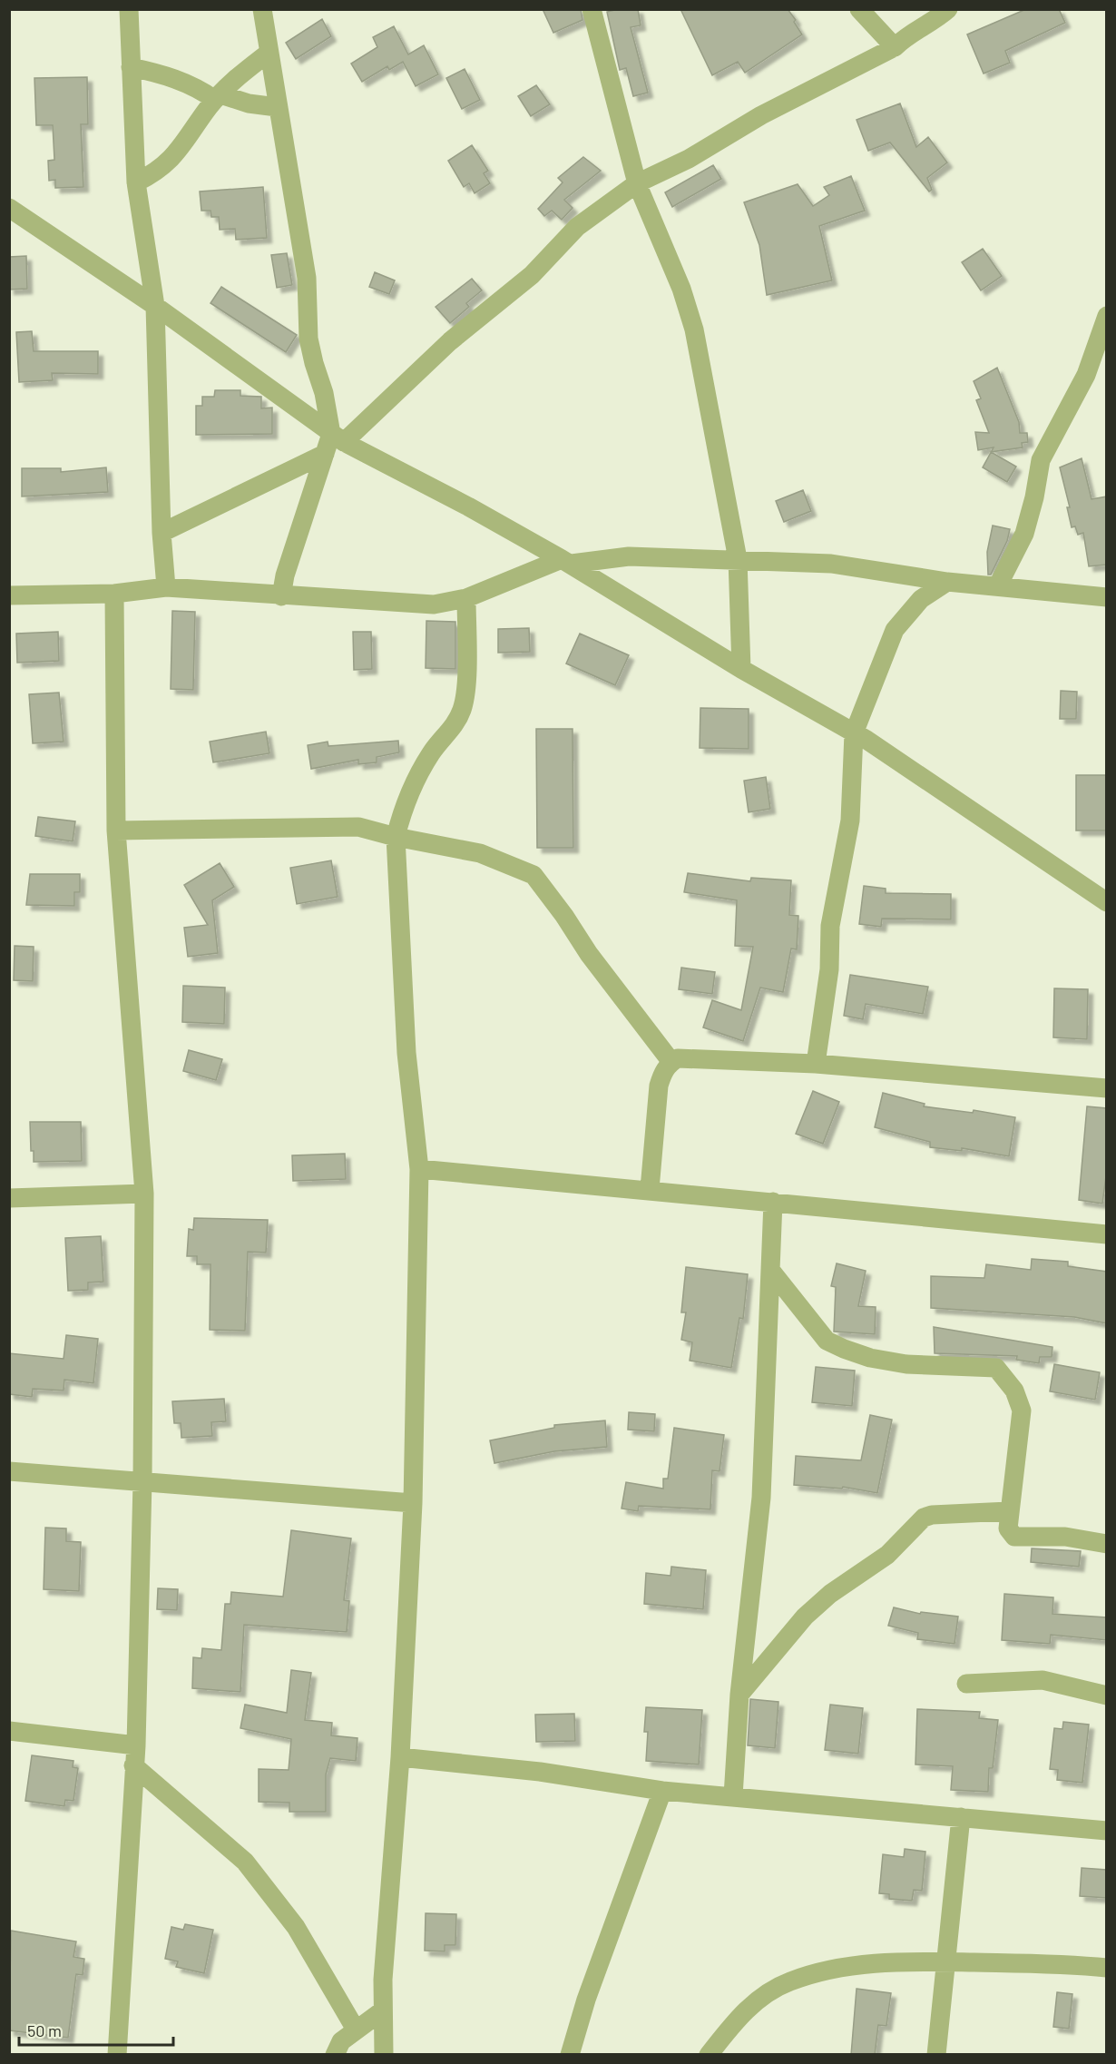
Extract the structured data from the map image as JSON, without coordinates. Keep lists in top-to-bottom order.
{
  "scale_bar": "50 m"
}
